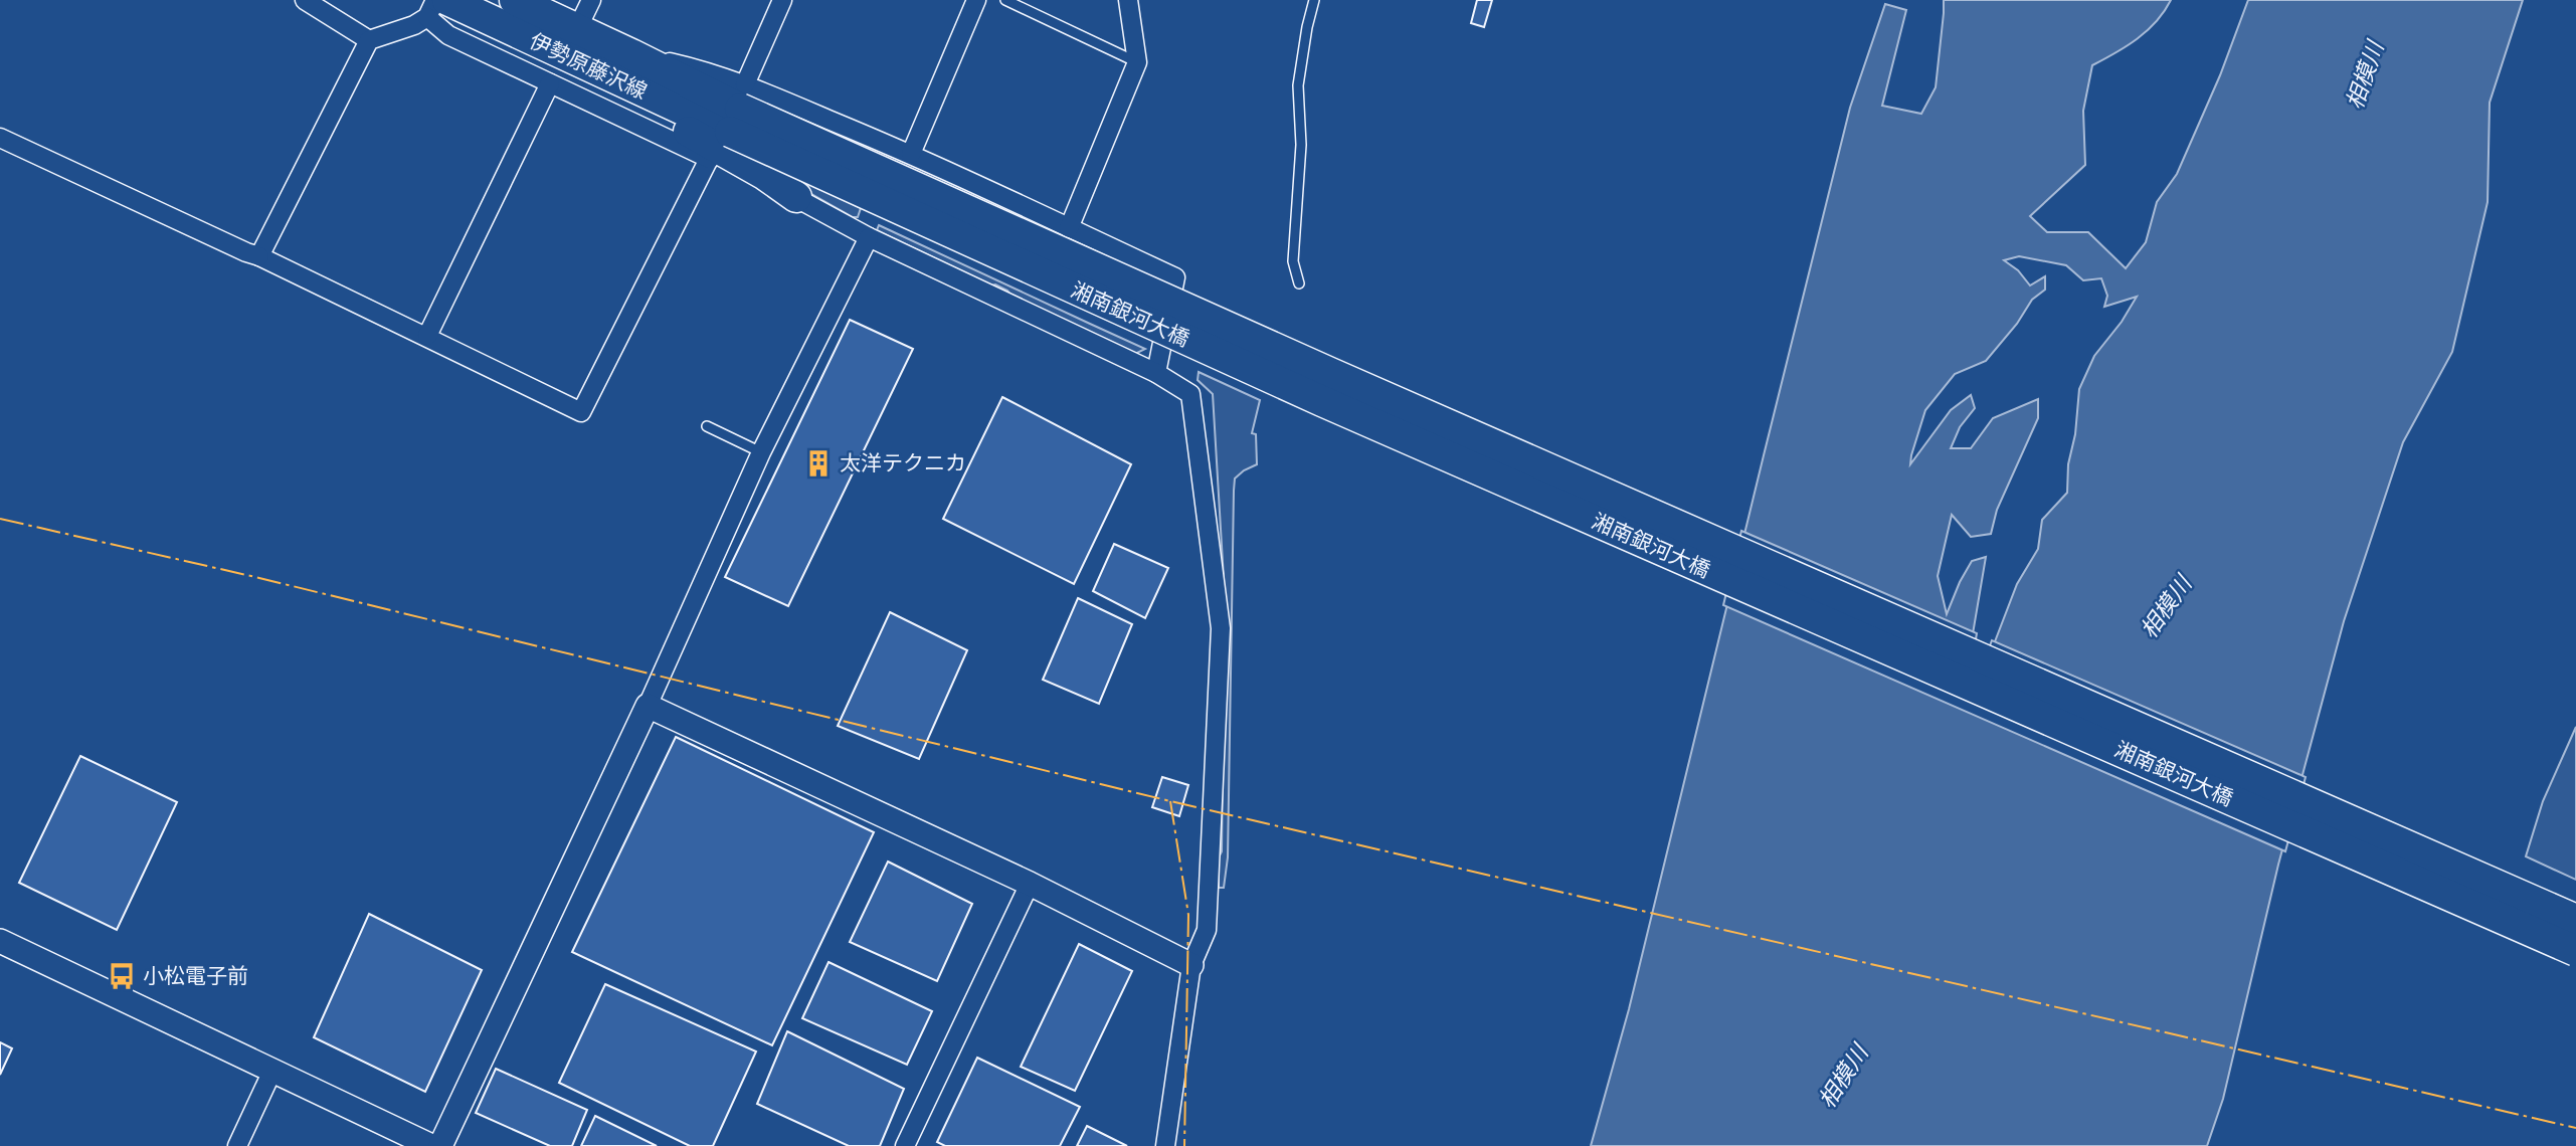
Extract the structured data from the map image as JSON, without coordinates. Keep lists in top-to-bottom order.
{
  "streets": {
    "main road": ["伊勢原藤沢線", "湘南銀河大橋"]
  },
  "crossings": [
    ["伊勢原藤沢線", "湘南銀河大橋"]
  ],
  "water": ["相模川"],
  "places": {
    "building": ["太洋テクニカ"],
    "bus stop": ["小松電子前"]
  }
}
